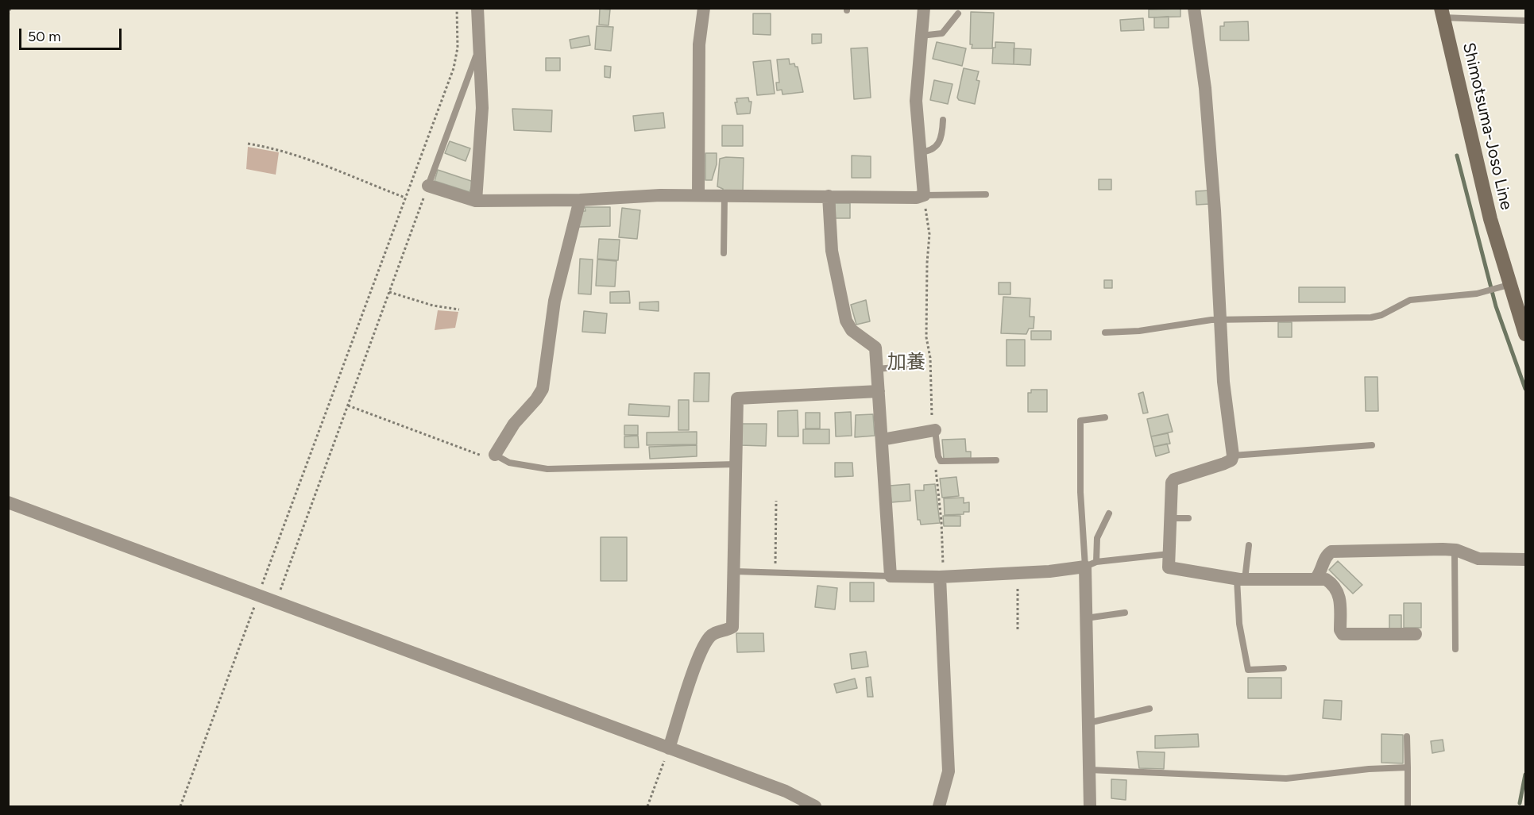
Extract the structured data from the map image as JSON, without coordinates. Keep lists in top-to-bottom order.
{
  "streets": {
    "main road": ["Shimotsuma-Joso Line"]
  },
  "districts": ["加養"],
  "scale_bar": "50 m"
}
